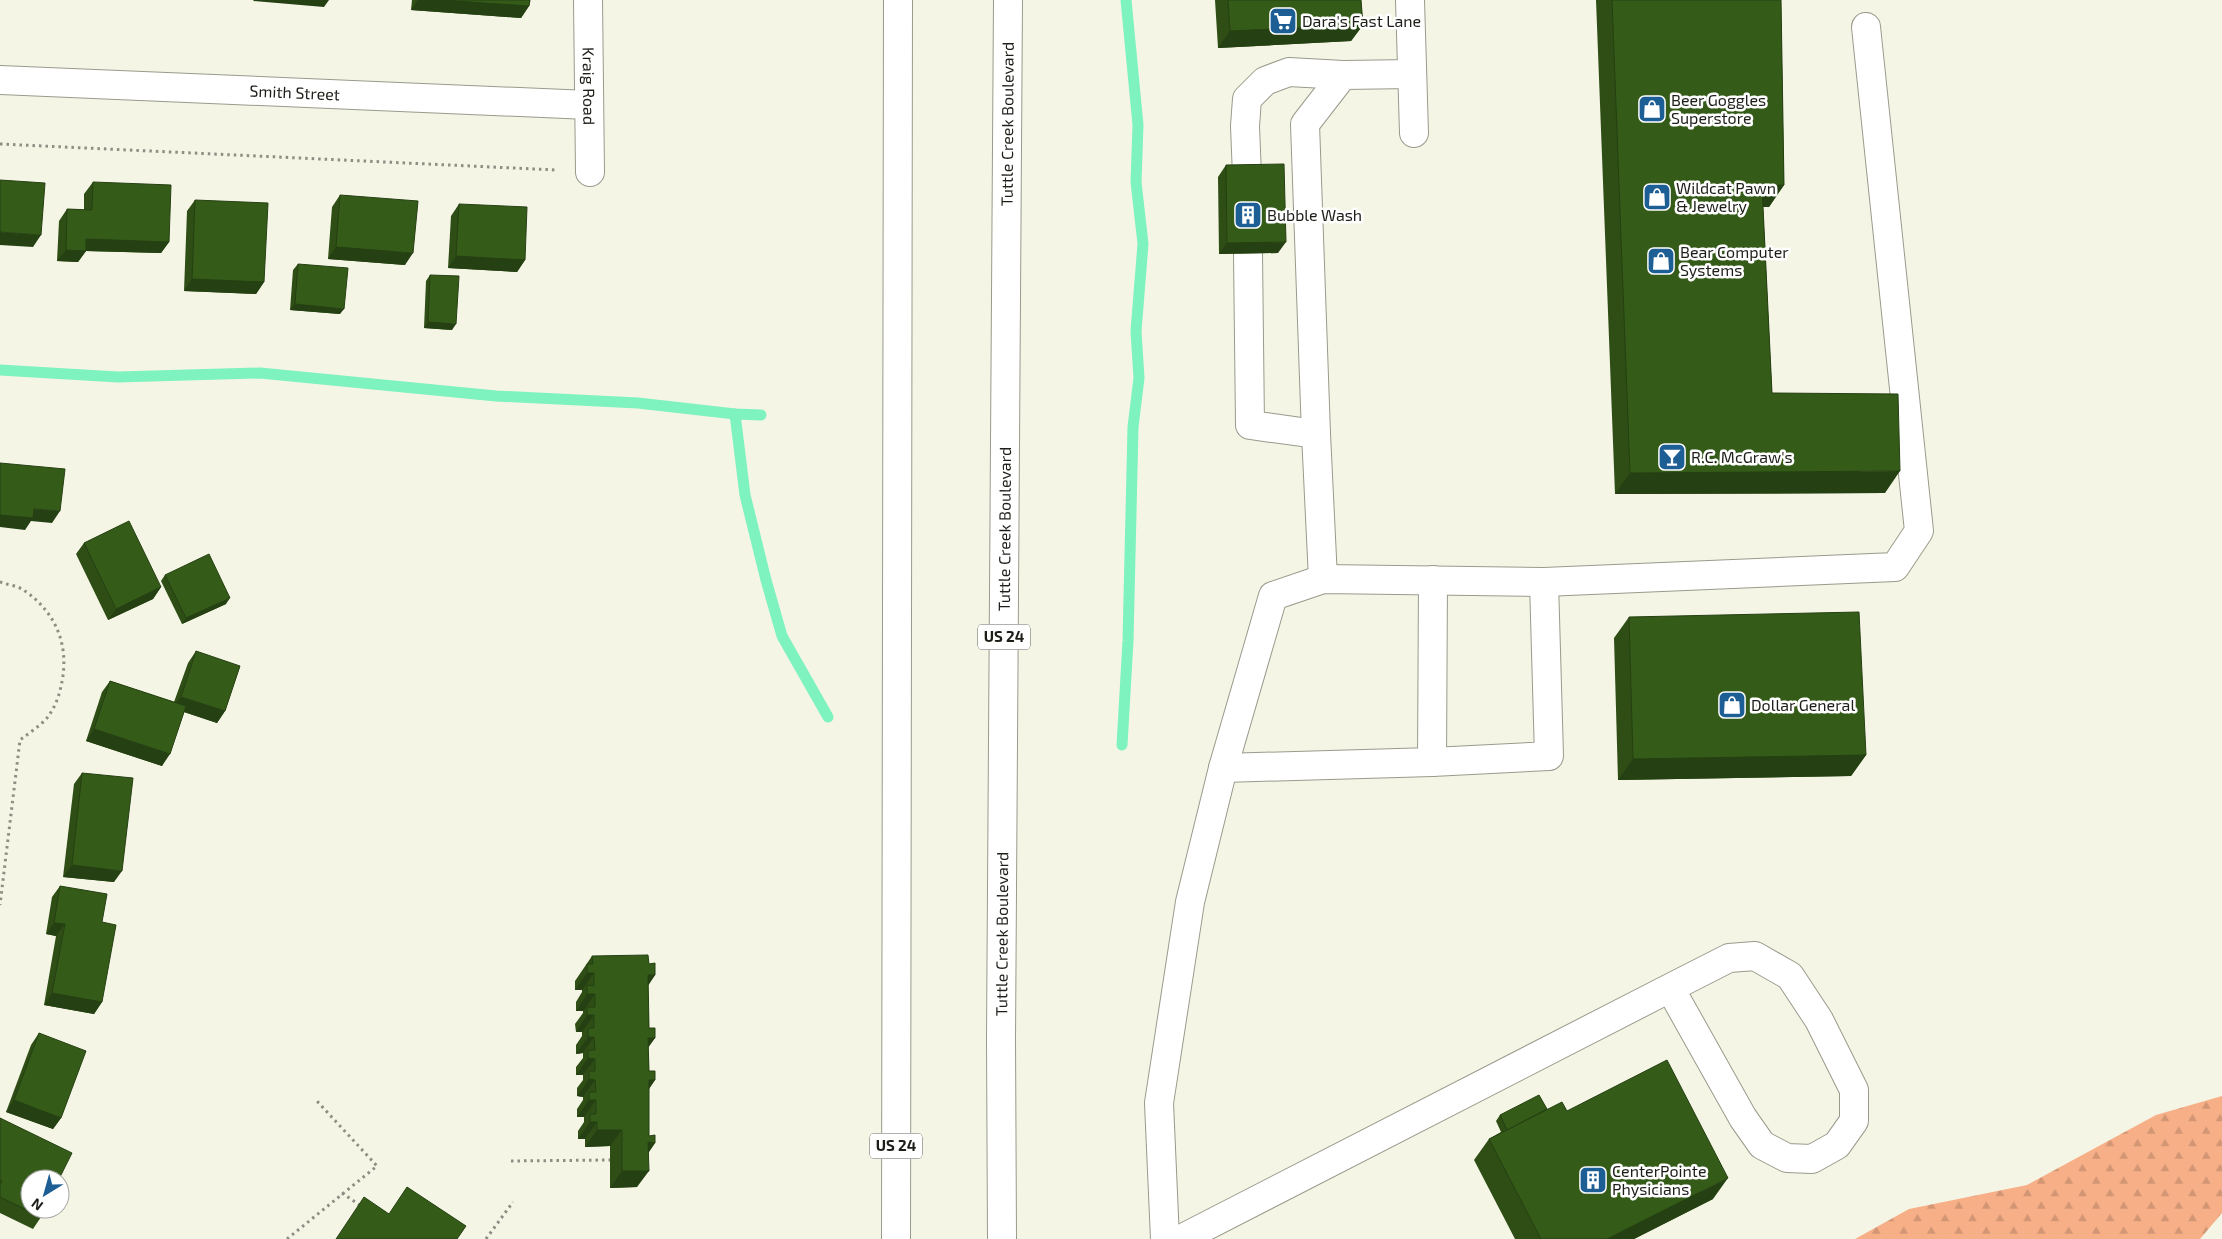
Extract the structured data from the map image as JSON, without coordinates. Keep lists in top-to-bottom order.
{
  "streets": {
    "main road": [
      "Kraig Road",
      "Smith Street",
      "Tuttle Creek Boulevard",
      "US 24"
    ]
  },
  "crossings": [
    ["Kraig Road", "Smith Street"]
  ],
  "places": {
    "supermarket": ["Dara's Fast Lane"],
    "shop": [
      "Beer Goggles Superstore",
      "Wildcat Pawn & Jewelry",
      "Bear Computer Systems",
      "Dollar General"
    ],
    "building": ["Bubble Wash", "CenterPointe Physicians"],
    "bar": ["R.C. McGraw's"]
  },
  "north": "bottom left"
}
